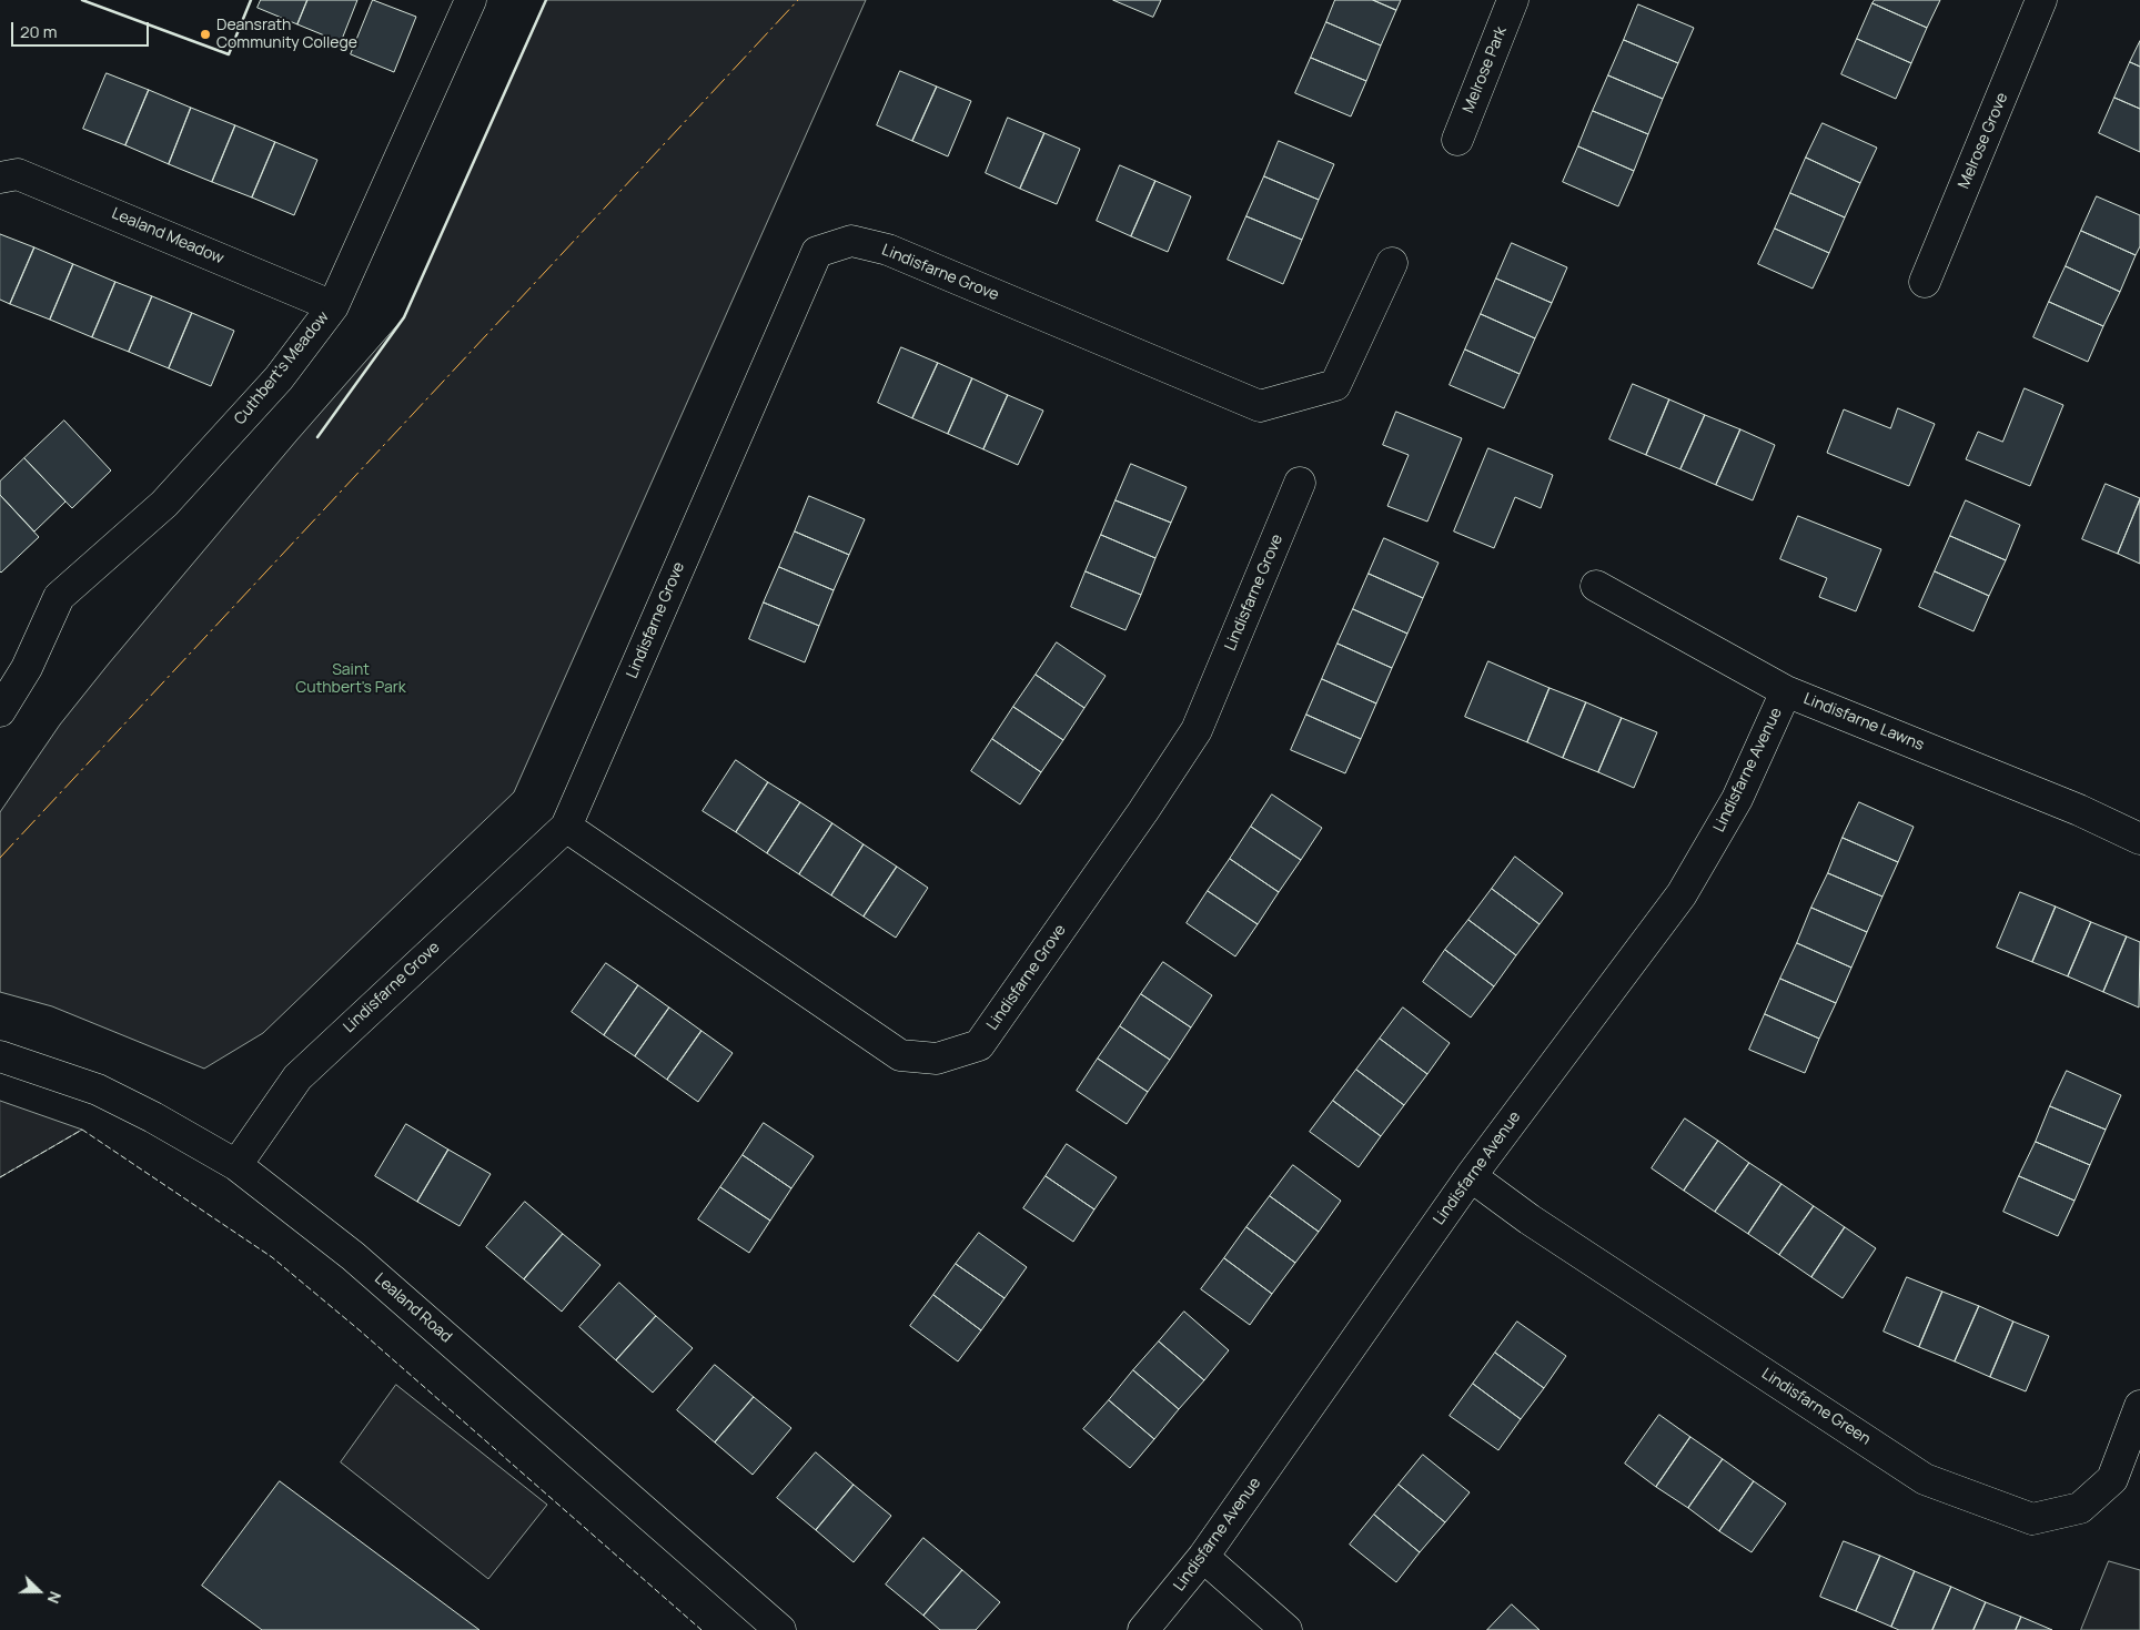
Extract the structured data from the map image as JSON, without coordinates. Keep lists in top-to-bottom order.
{
  "streets": {
    "street": [
      "Melrose Park",
      "Melrose Grove",
      "Lealand Meadow",
      "Lindisfarne Grove",
      "Cuthbert's Meadow",
      "Lindisfarne Lawns",
      "Lindisfarne Avenue",
      "Lealand Road",
      "Lindisfarne Green"
    ]
  },
  "crossings": [
    ["Lealand Meadow", "Cuthbert's Meadow"],
    ["Lindisfarne Grove", "Lealand Road"],
    ["Lindisfarne Lawns", "Lindisfarne Avenue"],
    ["Lindisfarne Avenue", "Lindisfarne Green"]
  ],
  "parks": ["Saint Cuthbert's Park"],
  "places": ["Deansrath Community College"],
  "scale_bar": "20 m",
  "north": "right"
}
